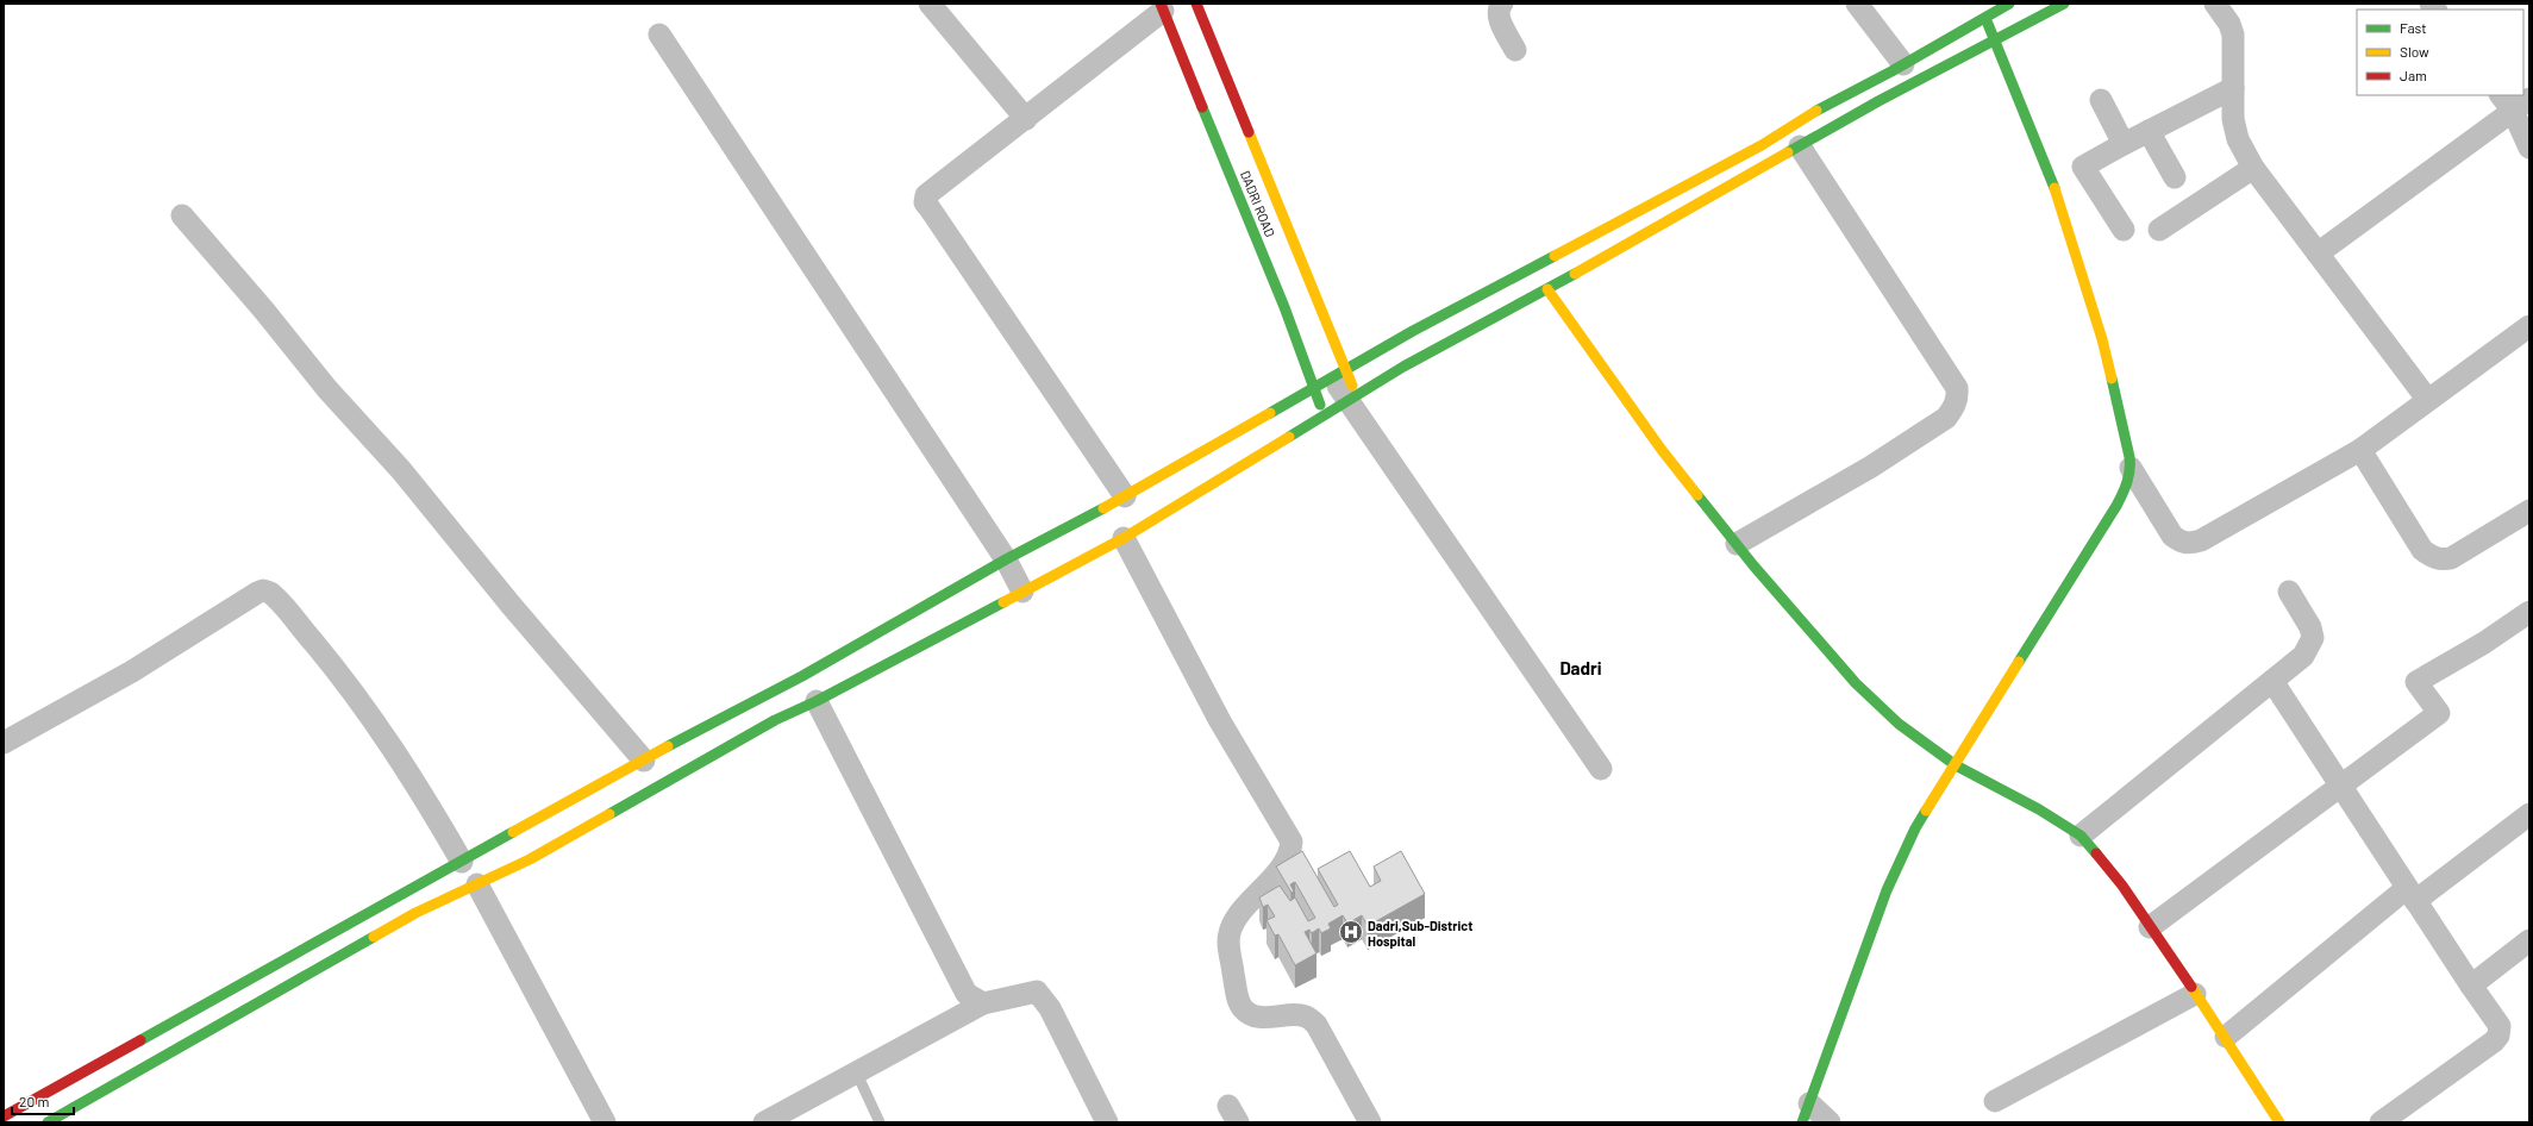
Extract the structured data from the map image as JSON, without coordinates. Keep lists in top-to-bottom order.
{
  "streets": {
    "main road": ["DADRI ROAD"]
  },
  "districts": ["Dadri"],
  "places": {
    "hospital": ["Dadri,Sub-District Hospital"]
  },
  "legend": ["Fast", "Slow", "Jam"],
  "scale_bar": "20 m"
}
